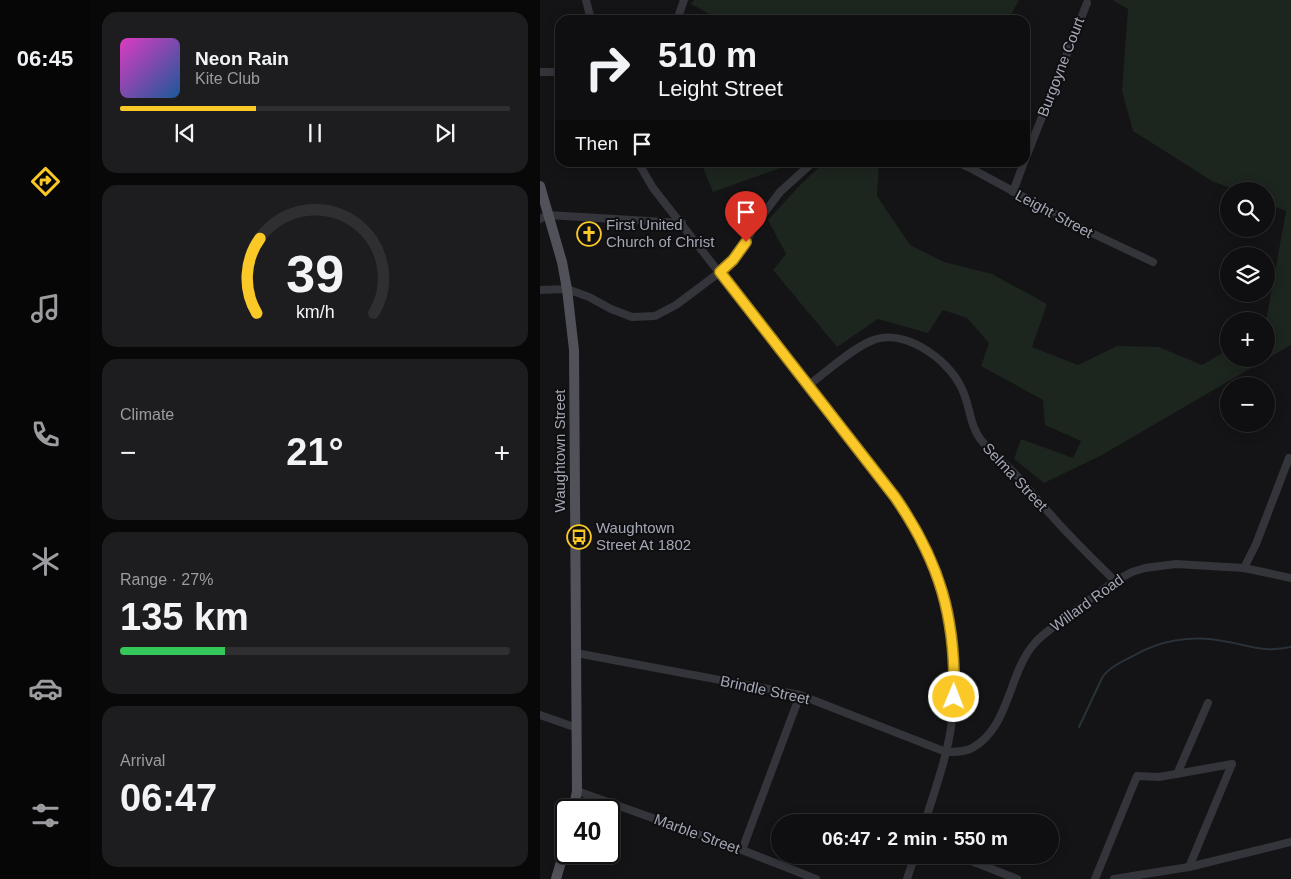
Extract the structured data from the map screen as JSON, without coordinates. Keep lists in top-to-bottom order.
{
  "streets": {
    "main road": ["Waughtown Street"],
    "street": [
      "Burgoyne Court",
      "Leight Street",
      "Selma Street",
      "Willard Road",
      "Brindle Street",
      "Marble Street"
    ]
  },
  "crossings": [
    ["Burgoyne Court", "Leight Street"],
    ["Waughtown Street", "Brindle Street"],
    ["Waughtown Street", "Marble Street"],
    ["Selma Street", "Willard Road"],
    ["Willard Road", "Brindle Street"]
  ],
  "places": {
    "church": ["First United Church of Christ"],
    "bus stop": ["Waughtown Street At 1802"]
  },
  "page": {
    "tabs": "06:45",
    "turn": ["510 m", "Leight Street"],
    "song": ["Neon Rain", "Kite Club"],
    "then": "Then",
    "map_buttons": ["+", "−"],
    "tile": [
      "Climate",
      ["Range · 27%", "135 km"],
      ["Arrival", "06:47"]
    ],
    "heat": ["−", "21°", "+"],
    "limit": "40",
    "trip": "06:47 · 2 min · 550 m",
    "gauge": ["39", "km/h"]
  }
}
